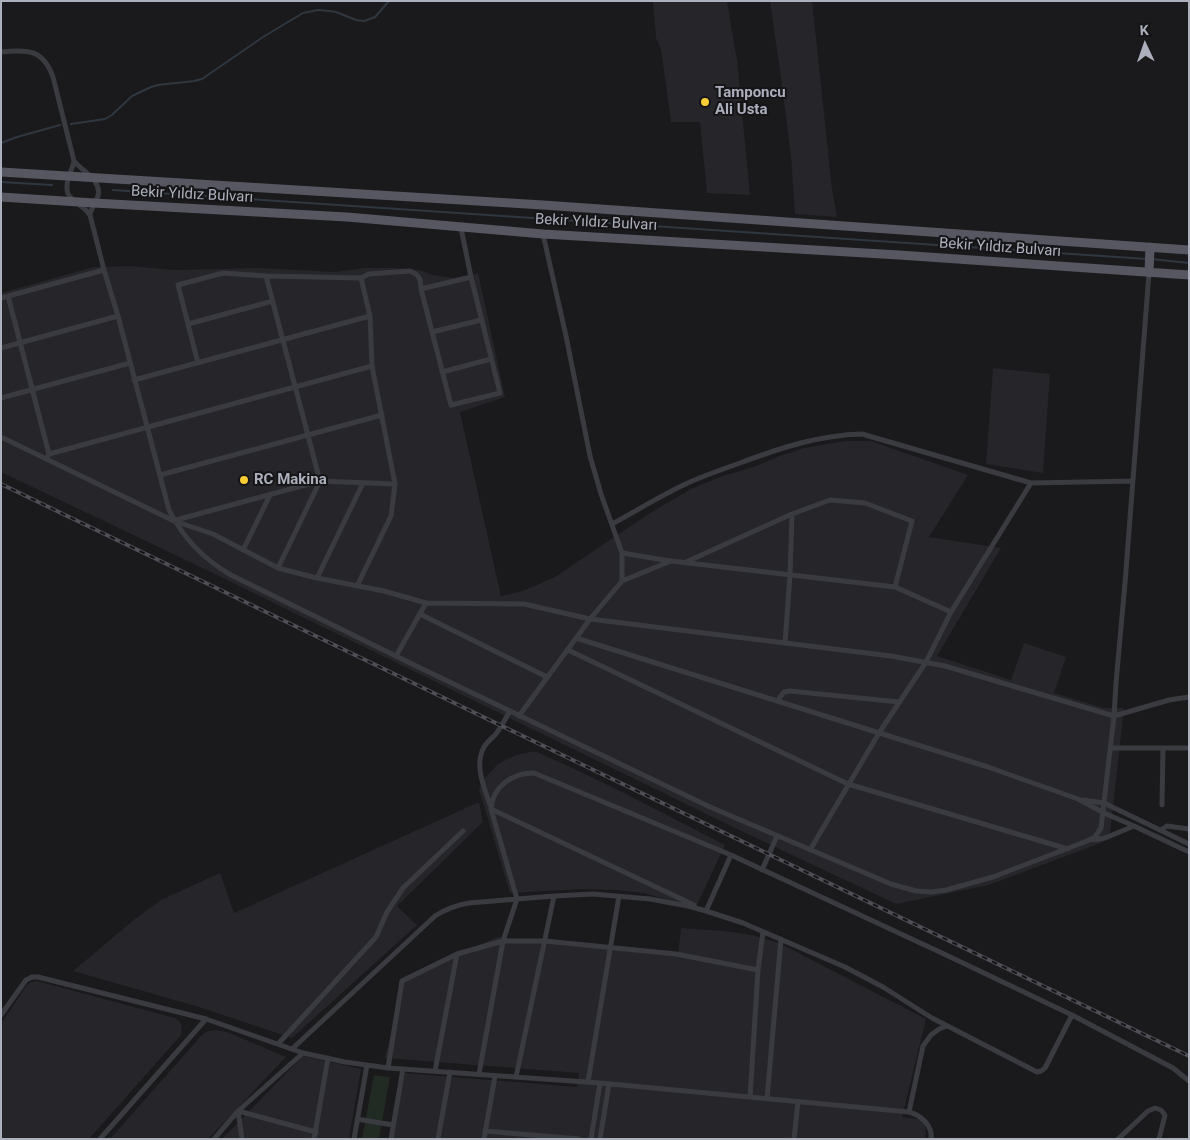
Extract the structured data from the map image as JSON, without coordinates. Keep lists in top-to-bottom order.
{
  "streets": {
    "main road": ["Bekir Yıldız Bulvarı"]
  },
  "places": ["Tamponcu Ali Usta", "RC Makina"],
  "north": "top"
}
